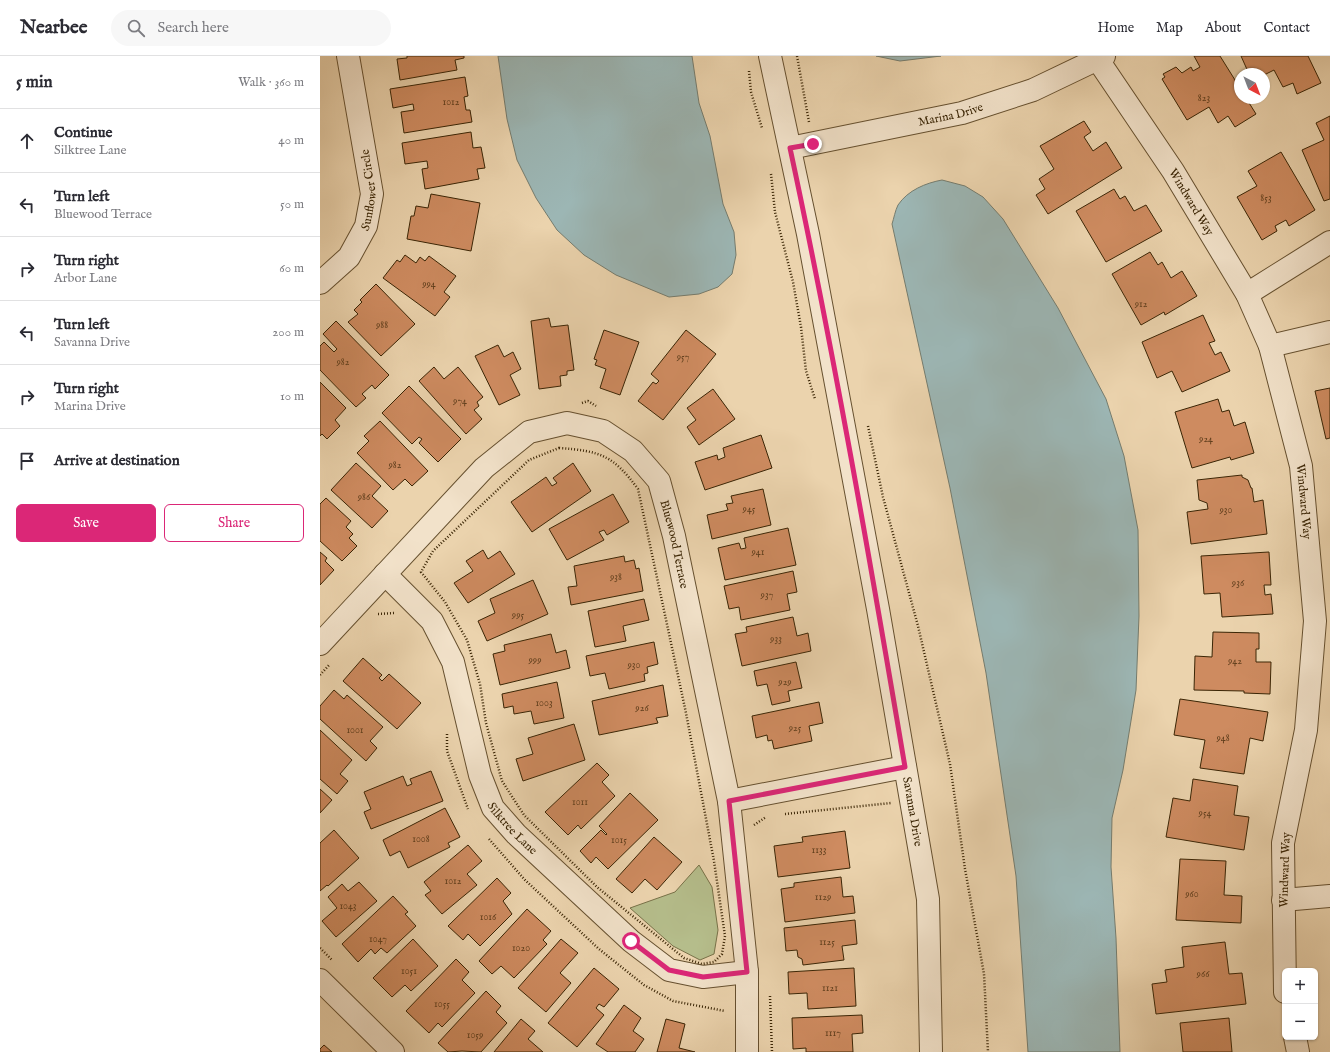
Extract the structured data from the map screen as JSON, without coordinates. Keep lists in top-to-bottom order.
{
  "streets": {
    "street": [
      "Marina Drive",
      "Sunflower Circle",
      "Windward Way",
      "Bluewood Terrace",
      "Savanna Drive",
      "Silktree Lane"
    ]
  },
  "crossings": [
    ["Marina Drive", "Windward Way"],
    ["Marina Drive", "Savanna Drive"],
    ["Bluewood Terrace", "Silktree Lane"]
  ],
  "house_numbers": [
    "823",
    "1012",
    "853",
    "994",
    "912",
    "988",
    "957",
    "982",
    "974",
    "924",
    "982",
    "986",
    "945",
    "930",
    "941",
    "938",
    "936",
    "937",
    "995",
    "933",
    "999",
    "942",
    "930",
    "929",
    "1003",
    "926",
    "925",
    "1001",
    "948",
    "1011",
    "954",
    "1008",
    "1015",
    "1133",
    "1012",
    "960",
    "1129",
    "1043",
    "1016",
    "1047",
    "1125",
    "1020",
    "1051",
    "966",
    "1121",
    "1055",
    "1117",
    "1059"
  ],
  "north": "bottom right",
  "page": {
    "header": "Nearbee",
    "search": "Search here",
    "nav": [
      "Home",
      "Map",
      "About",
      "Contact"
    ],
    "heading": ["5 min", "Walk · 360 m"],
    "list": [
      ["Continue", "Silktree Lane", "40 m"],
      ["Turn left", "Bluewood Terrace", "50 m"],
      ["Turn right", "Arbor Lane", "60 m"],
      ["Turn left", "Savanna Drive", "200 m"],
      ["Turn right", "Marina Drive", "10 m"],
      "Arrive at destination"
    ],
    "buttons": ["Save", "Share"],
    "map_buttons": ["+", "−"]
  }
}
